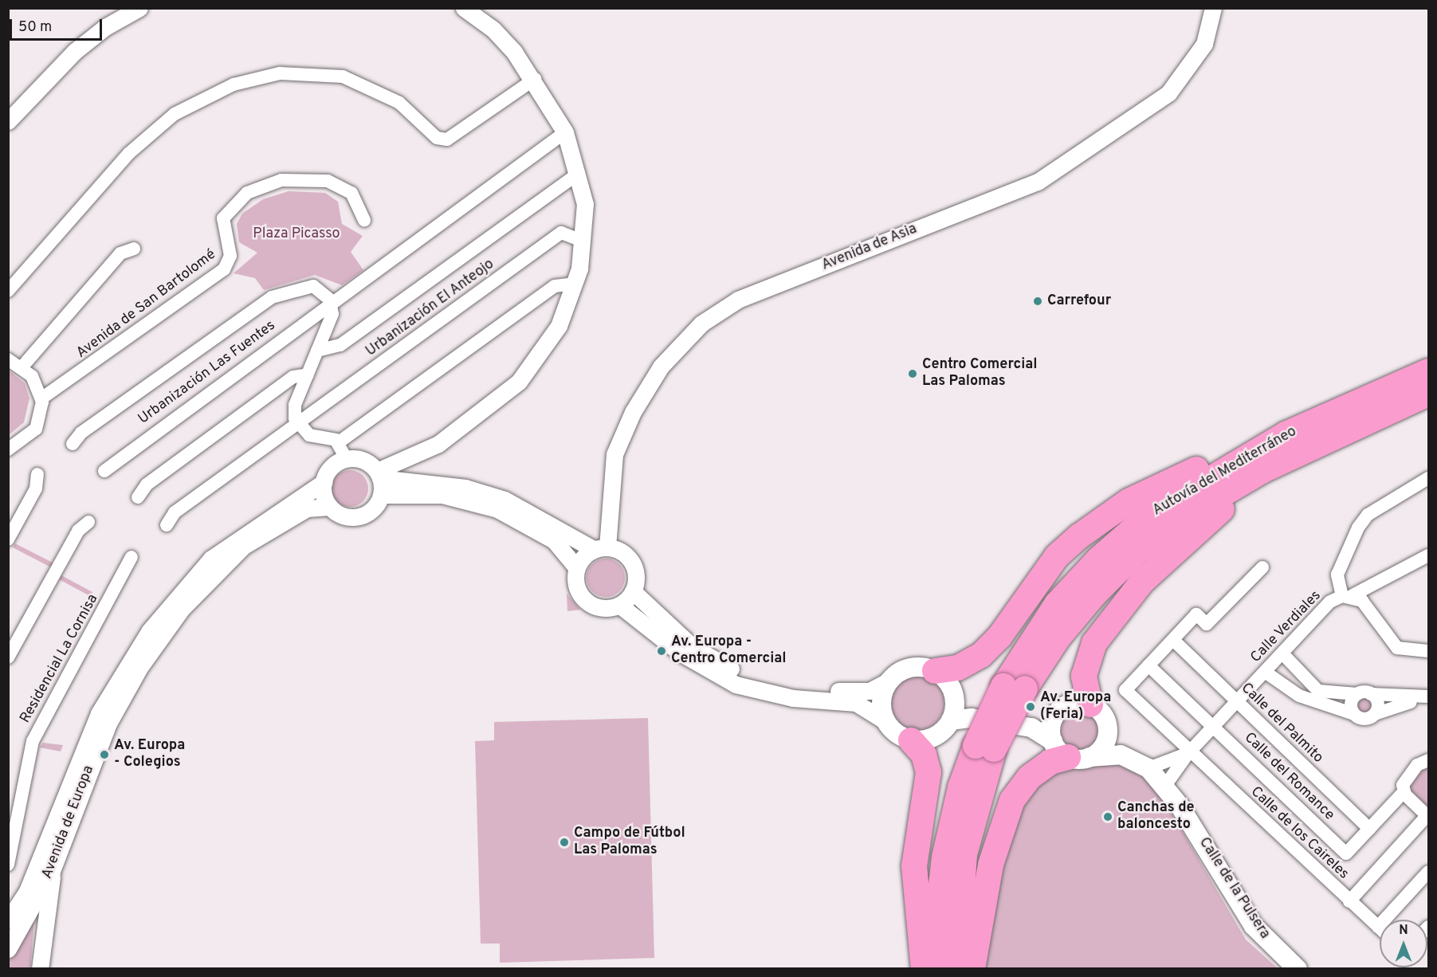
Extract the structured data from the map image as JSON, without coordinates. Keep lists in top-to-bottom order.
{
  "streets": {
    "highway": ["Autovía del Mediterráneo"],
    "main road": ["Calle de la Pulsera"],
    "street": [
      "Avenida de Asia",
      "Avenida de San Bartolomé",
      "Urbanización El Anteojo",
      "Urbanización Las Fuentes",
      "Calle Verdiales",
      "Residencial La Cornisa",
      "Calle del Palmito",
      "Calle del Romance",
      "Avenida de Europa",
      "Calle de los Caireles"
    ]
  },
  "crossings": [
    ["Calle Verdiales", "Calle del Palmito"],
    ["Calle Verdiales", "Calle del Romance"],
    ["Calle Verdiales", "Calle de los Caireles"],
    ["Calle Verdiales", "Calle de la Pulsera"],
    ["Calle del Palmito", "Calle del Romance"],
    ["Calle del Romance", "Calle de los Caireles"]
  ],
  "parks": ["Plaza Picasso"],
  "places": [
    "Carrefour",
    "Centro Comercial Las Palomas",
    "Av. Europa - Centro Comercial",
    "Av. Europa (Feria)",
    "Av. Europa - Colegios",
    "Canchas de baloncesto",
    "Campo de Fútbol Las Palomas"
  ],
  "scale_bar": "50 m",
  "north": "top"
}
